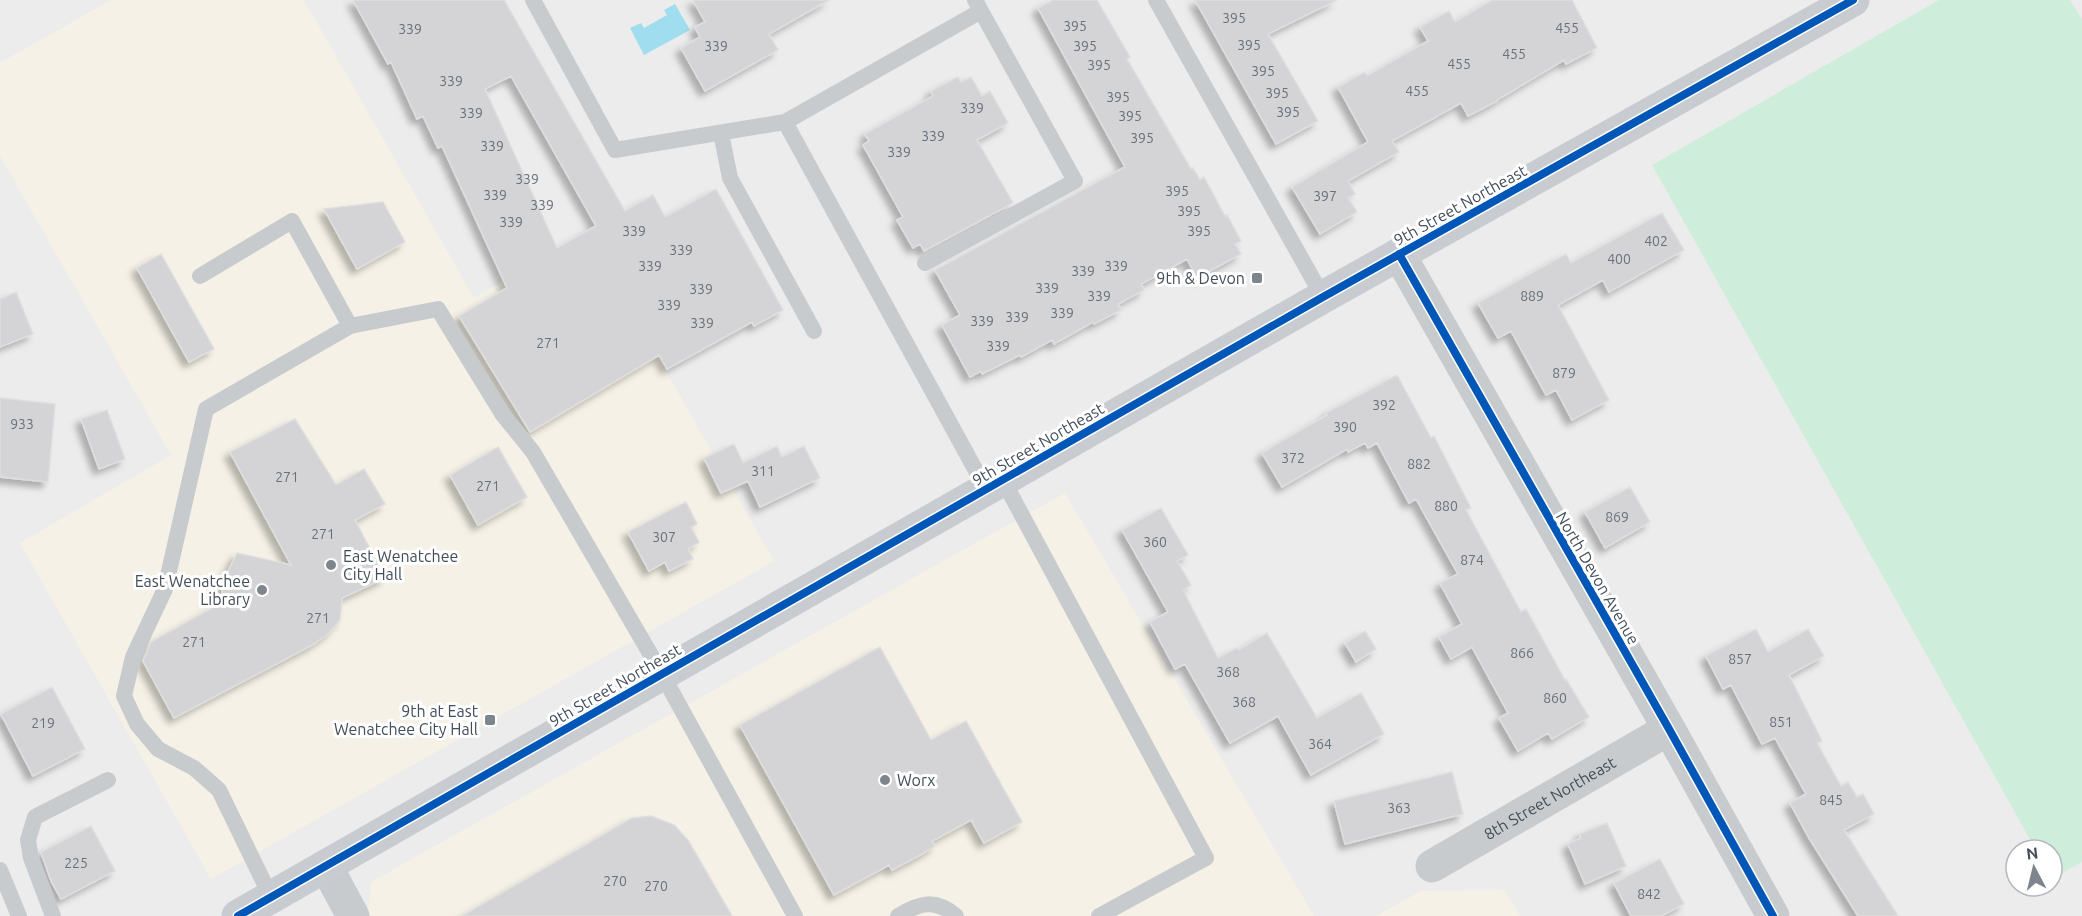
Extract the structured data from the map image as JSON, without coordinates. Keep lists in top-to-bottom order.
{
  "streets": {
    "main road": ["9th Street Northeast"],
    "street": ["North Devon Avenue", "8th Street Northeast"]
  },
  "crossings": [
    ["9th Street Northeast", "North Devon Avenue"],
    ["North Devon Avenue", "8th Street Northeast"]
  ],
  "places": {
    "transit": ["9th & Devon", "9th at East Wenatchee City Hall"],
    "other": ["East Wenatchee City Hall", "East Wenatchee Library", "Worx"]
  },
  "house_numbers": [
    "395",
    "395",
    "455",
    "339",
    "395",
    "339",
    "395",
    "455",
    "455",
    "395",
    "395",
    "339",
    "455",
    "395",
    "395",
    "339",
    "395",
    "339",
    "395",
    "339",
    "395",
    "339",
    "339",
    "339",
    "395",
    "339",
    "397",
    "339",
    "395",
    "339",
    "339",
    "395",
    "402",
    "339",
    "400",
    "339",
    "339",
    "339",
    "339",
    "339",
    "339",
    "889",
    "339",
    "339",
    "339",
    "339",
    "339",
    "271",
    "339",
    "879",
    "392",
    "933",
    "390",
    "372",
    "882",
    "311",
    "271",
    "271",
    "880",
    "869",
    "271",
    "307",
    "360",
    "874",
    "271",
    "271",
    "866",
    "857",
    "368",
    "860",
    "368",
    "851",
    "219",
    "364",
    "845",
    "363",
    "225",
    "270",
    "270",
    "842"
  ],
  "north": "top"
}
